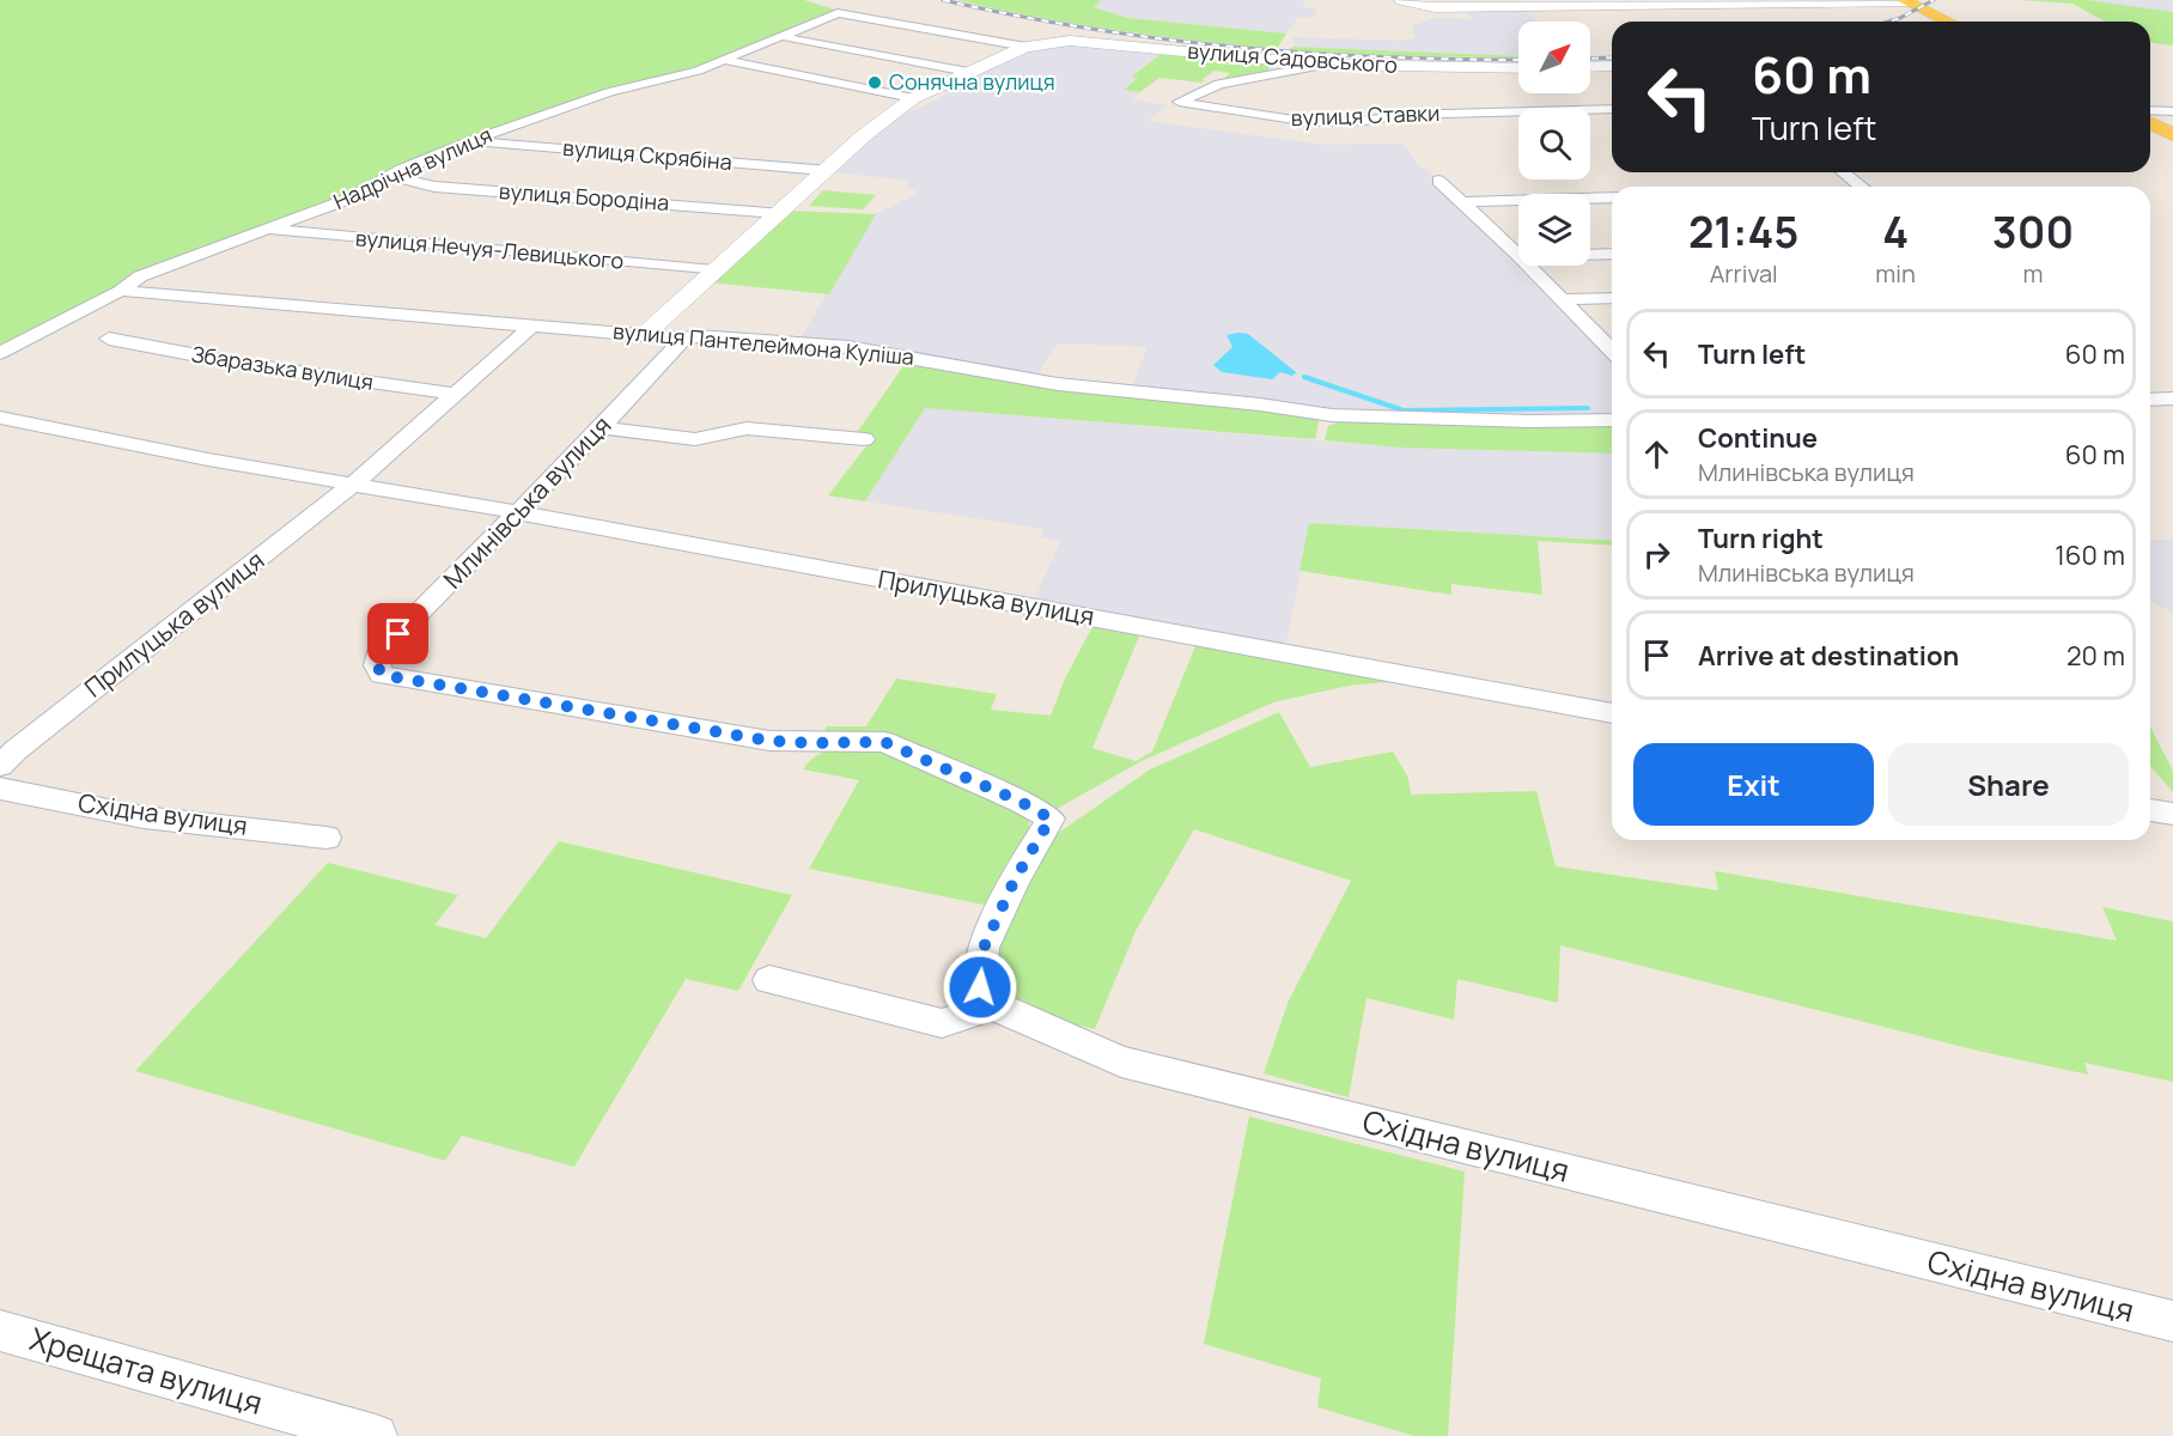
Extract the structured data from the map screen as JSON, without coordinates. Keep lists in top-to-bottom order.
{
  "streets": {
    "street": [
      "вулиця Садовського",
      "вулиця Ставки",
      "вулиця Скрябіна",
      "Надрічна вулиця",
      "вулиця Бородіна",
      "вулиця Нечуя-Левицького",
      "вулиця Пантелеймона Куліша",
      "Збаразька вулиця",
      "Млинівська вулиця",
      "Прилуцька вулиця",
      "Східна вулиця",
      "Хрещата вулиця"
    ]
  },
  "crossings": [
    ["вулиця Садовського", "вулиця Ставки"],
    ["вулиця Садовського", "Надрічна вулиця"],
    ["вулиця Скрябіна", "Надрічна вулиця"],
    ["Надрічна вулиця", "вулиця Бородіна"],
    ["Надрічна вулиця", "вулиця Нечуя-Левицького"],
    ["Надрічна вулиця", "вулиця Пантелеймона Куліша"],
    ["вулиця Пантелеймона Куліша", "Млинівська вулиця"],
    ["вулиця Пантелеймона Куліша", "Прилуцька вулиця"],
    ["Збаразька вулиця", "Прилуцька вулиця"],
    ["Млинівська вулиця", "Прилуцька вулиця"],
    ["Млинівська вулиця", "Східна вулиця"]
  ],
  "places": ["Сонячна вулиця"],
  "north": "top right",
  "page": {
    "turn": ["60 m", "Turn left"],
    "eta": [
      "21:45",
      "Arrival",
      "4",
      "min",
      "300",
      "m"
    ],
    "list": [
      {
        "name": "Turn left",
        "value": "60 m"
      },
      {
        "name": "Continue",
        "note": "Млинівська вулиця",
        "value": "60 m"
      },
      {
        "name": "Turn right",
        "note": "Млинівська вулиця",
        "value": "160 m"
      },
      {
        "name": "Arrive at destination",
        "value": "20 m"
      }
    ],
    "buttons": ["Exit", "Share"]
  }
}
